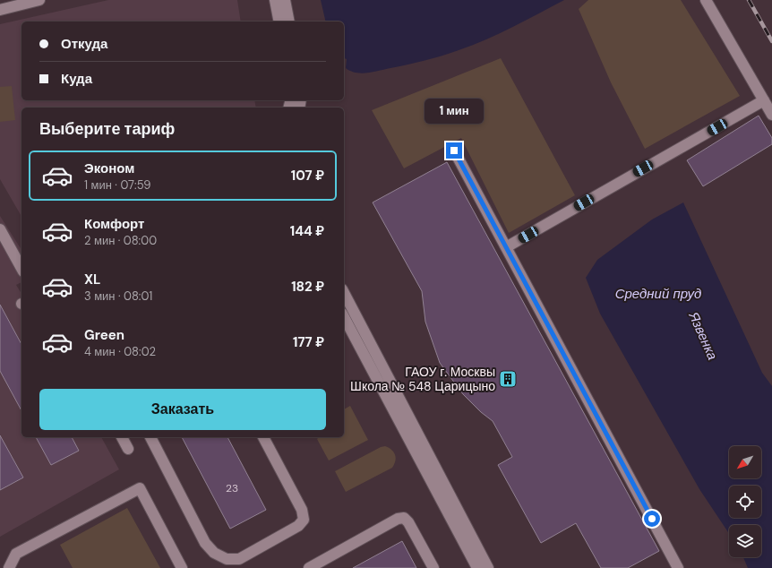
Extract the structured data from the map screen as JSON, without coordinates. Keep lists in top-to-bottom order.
{
  "water": ["Средний пруд", "Язвенка"],
  "places": {
    "building": ["ГАОУ г. Москвы Школа № 548 Царицыно"]
  },
  "house_numbers": ["23"],
  "north": "bottom left",
  "page": {
    "banner": ["Откуда", "Куда"],
    "bubble": "1 мин",
    "heading": "Выберите тариф",
    "list": [
      {
        "name": "Эконом",
        "note": "1 мин · 07:59",
        "value": "107 ₽"
      },
      {
        "name": "Комфорт",
        "note": "2 мин · 08:00",
        "value": "144 ₽"
      },
      {
        "name": "XL",
        "note": "3 мин · 08:01",
        "value": "182 ₽"
      },
      {
        "name": "Green",
        "note": "4 мин · 08:02",
        "value": "177 ₽"
      }
    ],
    "buttons": "Заказать"
  }
}
